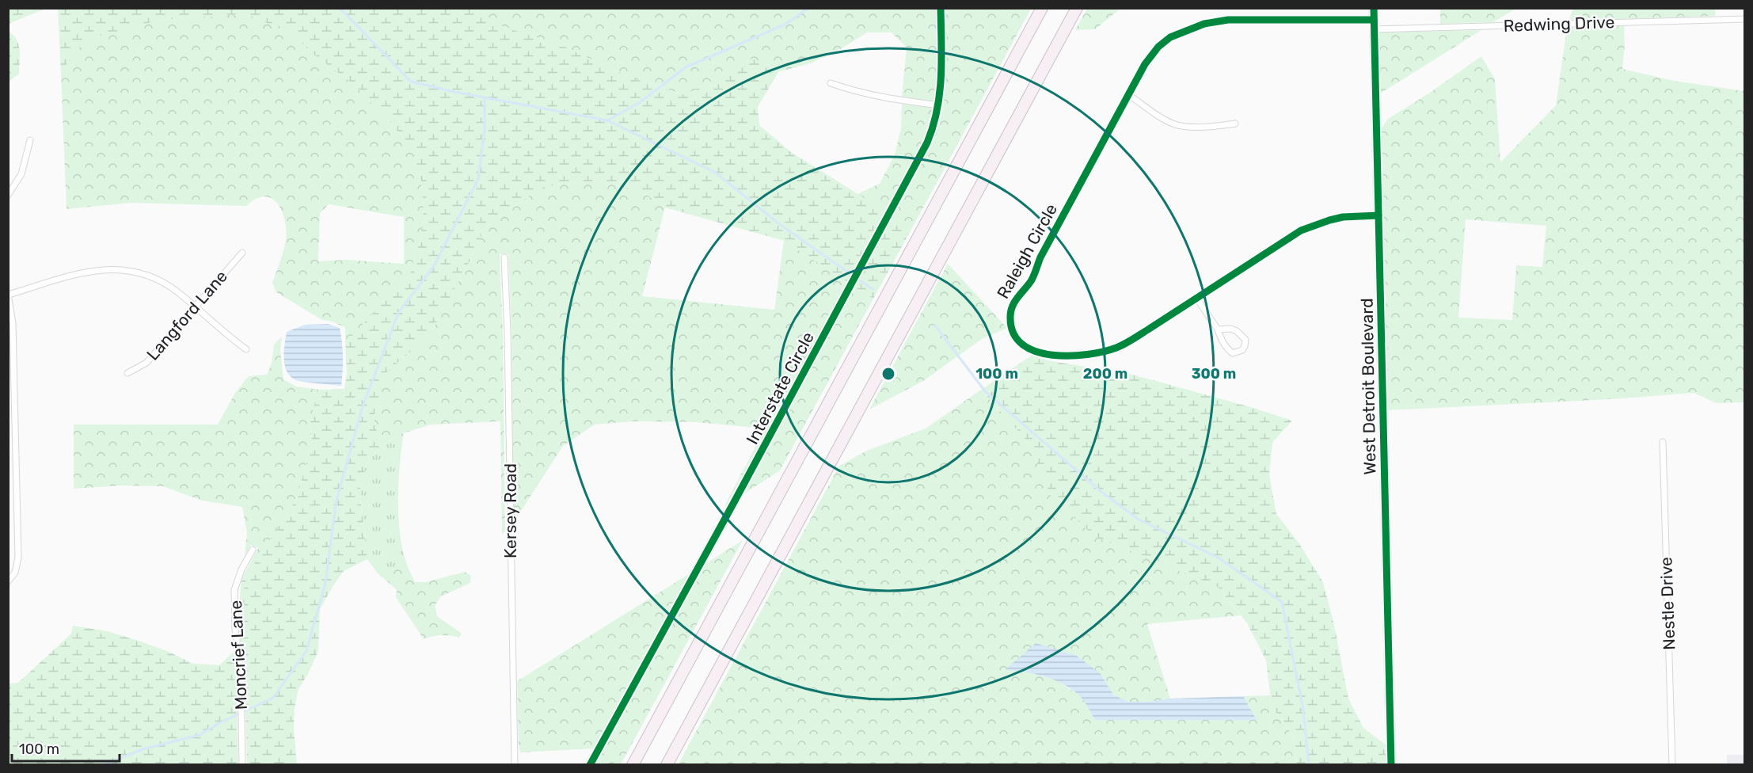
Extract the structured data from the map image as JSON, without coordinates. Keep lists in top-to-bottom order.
{
  "streets": {
    "street": [
      "Redwing Drive",
      "Raleigh Circle",
      "Langford Lane",
      "West Detroit Boulevard",
      "Interstate Circle",
      "Kersey Road",
      "Nestle Drive",
      "Moncrief Lane"
    ]
  },
  "crossings": [
    ["Redwing Drive", "West Detroit Boulevard"],
    ["Raleigh Circle", "West Detroit Boulevard"]
  ],
  "scale_bar": "100 m",
  "rings": ["100 m", "200 m", "300 m"]
}
